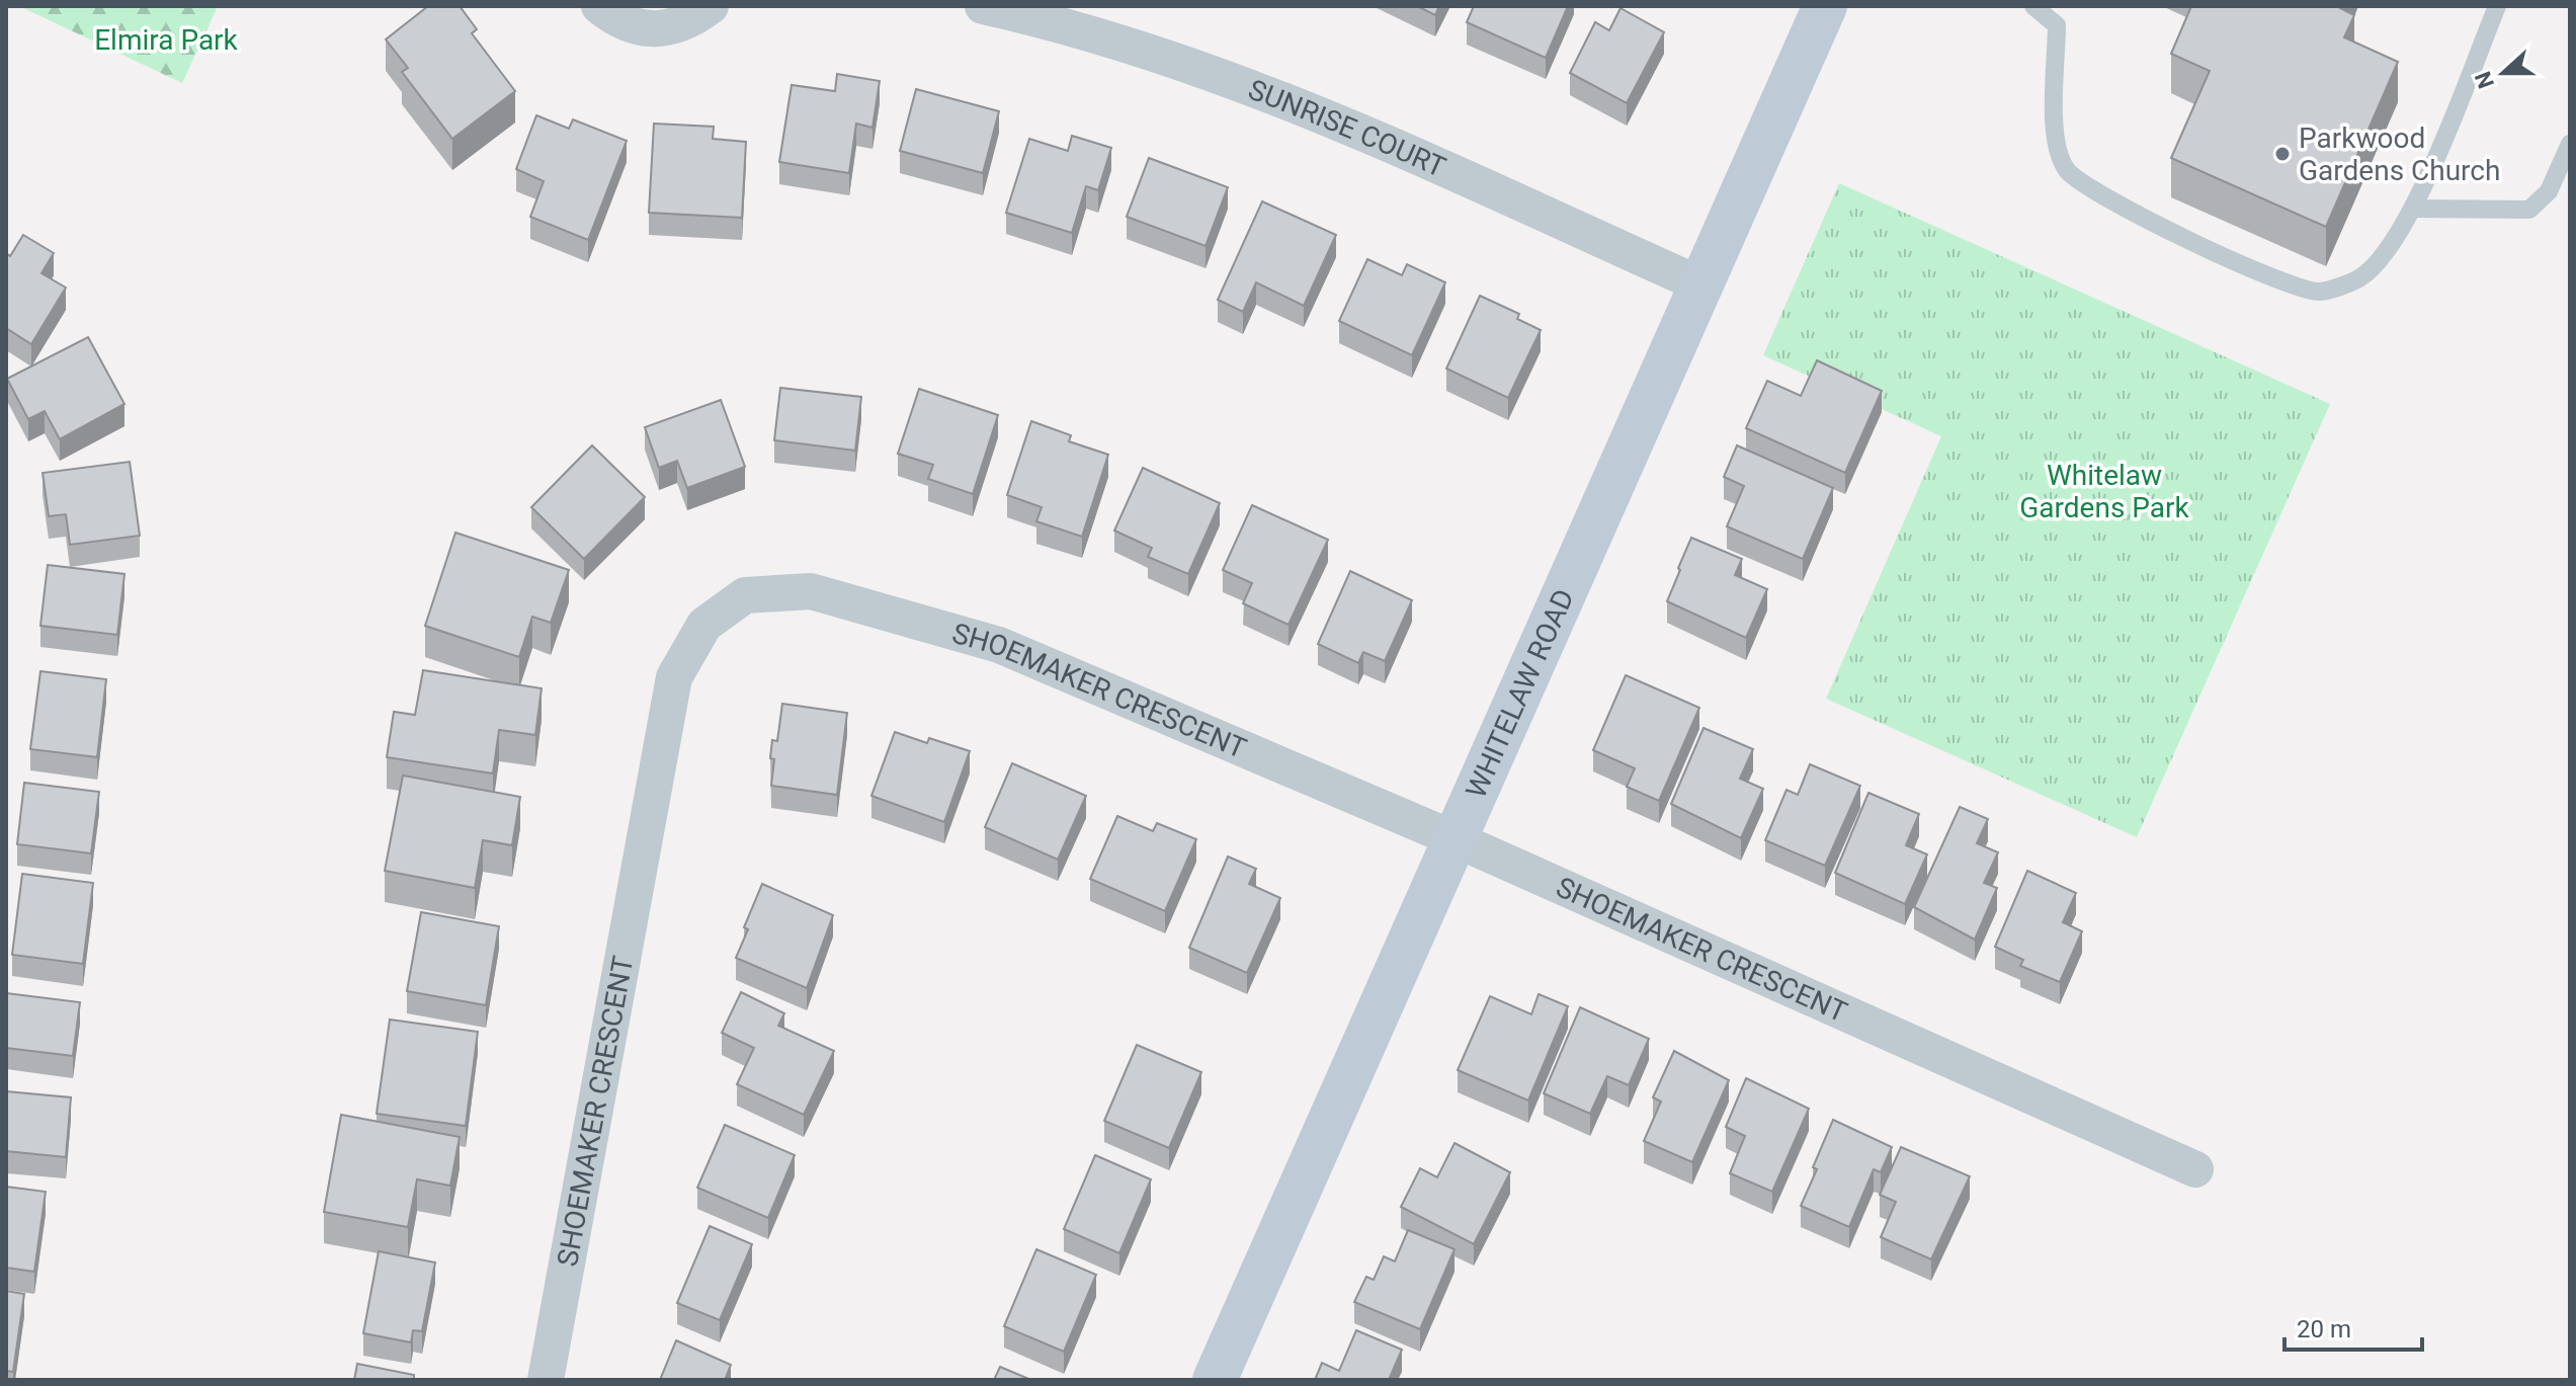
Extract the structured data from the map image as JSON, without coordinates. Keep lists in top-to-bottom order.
{
  "streets": {
    "street": ["SUNRISE COURT", "SHOEMAKER CRESCENT", "WHITELAW ROAD"]
  },
  "crossings": [
    ["SUNRISE COURT", "WHITELAW ROAD"],
    ["SHOEMAKER CRESCENT", "WHITELAW ROAD"]
  ],
  "parks": ["Elmira Park", "Whitelaw Gardens Park"],
  "places": ["Parkwood Gardens Church"],
  "scale_bar": "20 m",
  "north": "left"
}
